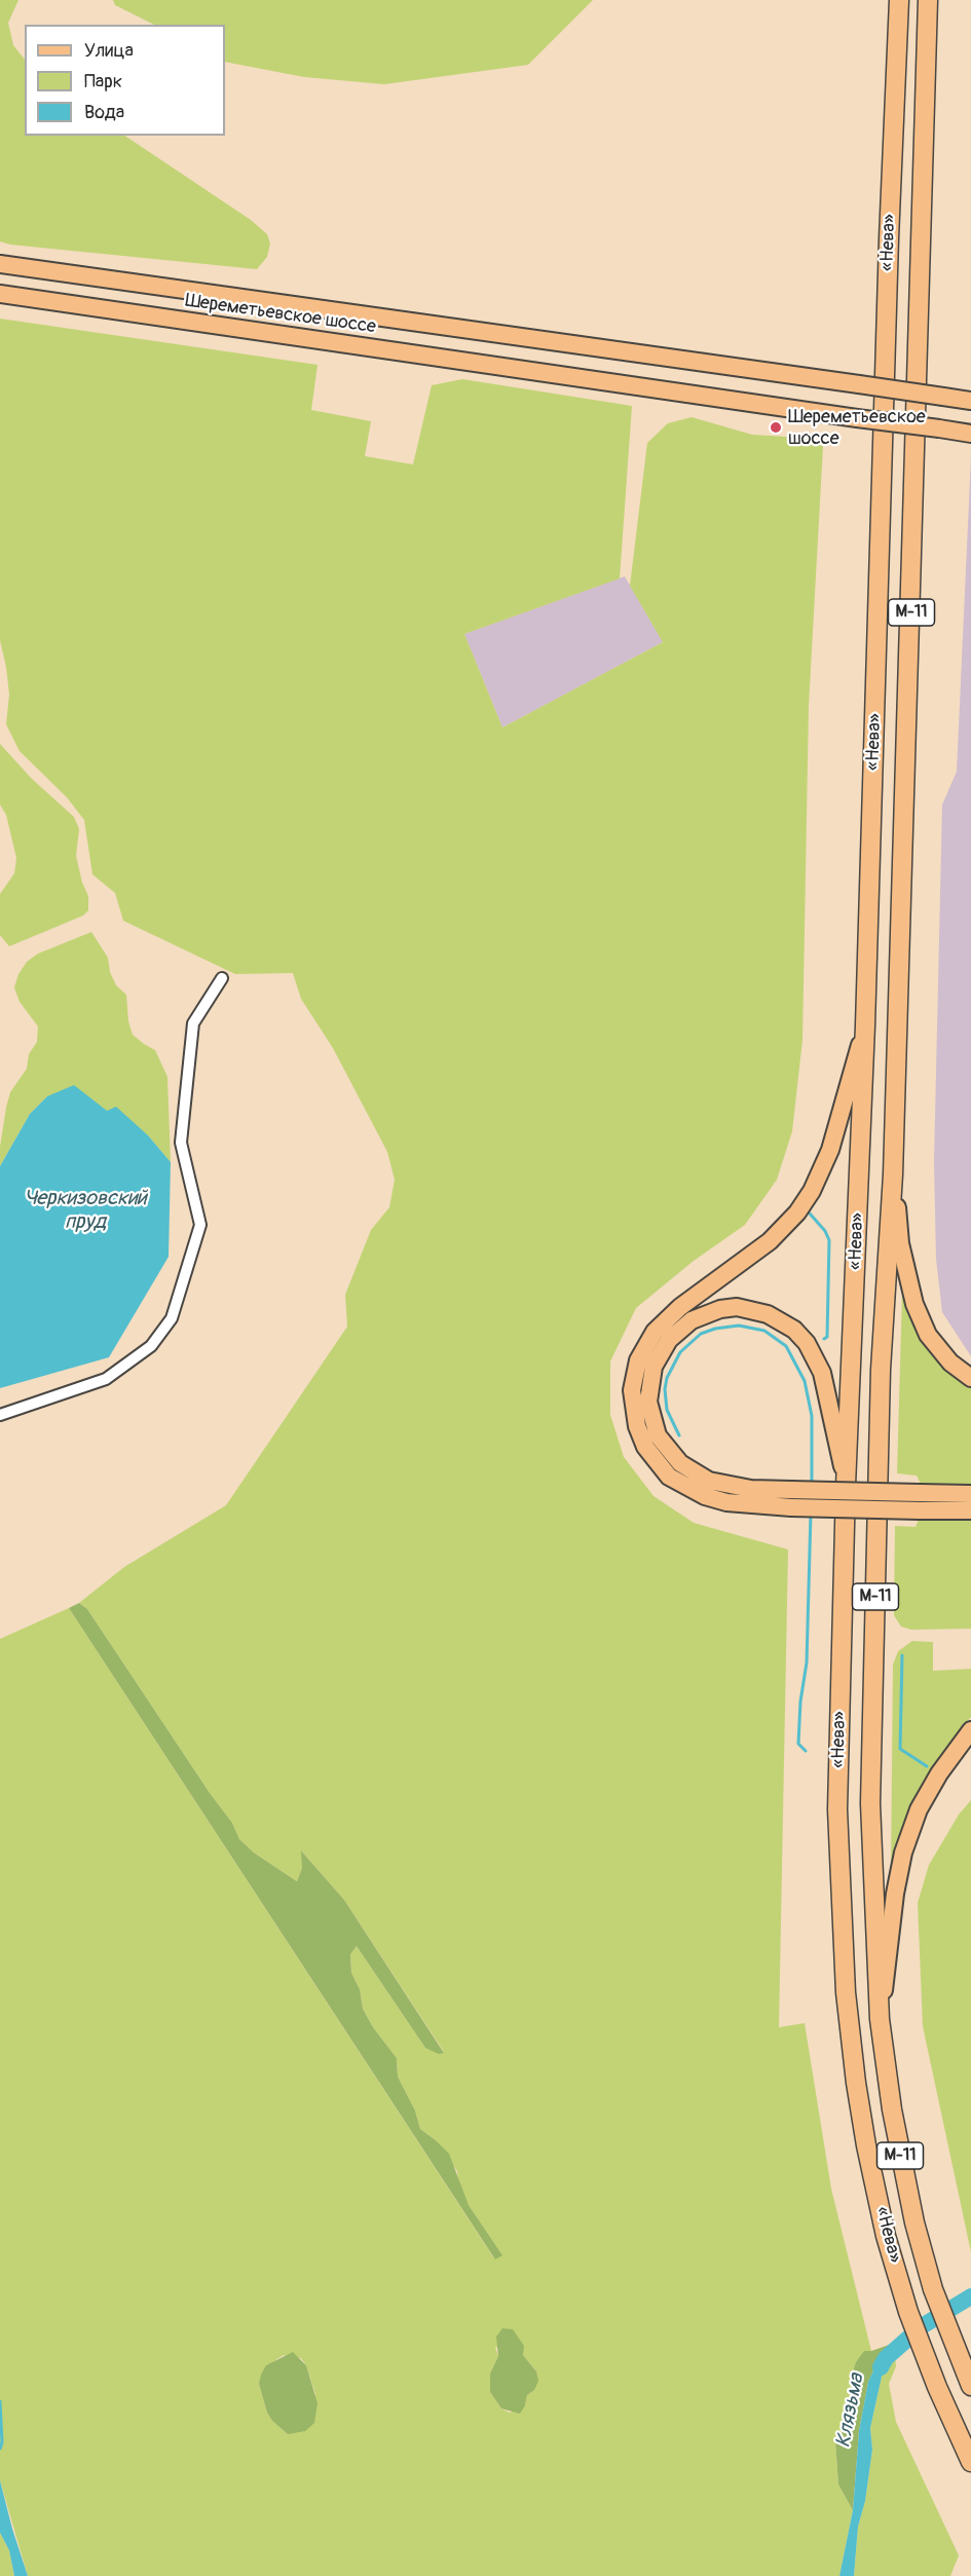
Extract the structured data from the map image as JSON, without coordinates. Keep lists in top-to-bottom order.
{
  "streets": {
    "highway": ["«Нева»", "М-11"],
    "main road": ["Шереметьевское шоссе"]
  },
  "crossings": [
    ["«Нева»", "М-11"]
  ],
  "water": ["Черкизовский пруд", "Клязьма"],
  "places": ["Шереметьевское шоссе"],
  "legend": ["Улица", "Парк", "Вода"]
}
